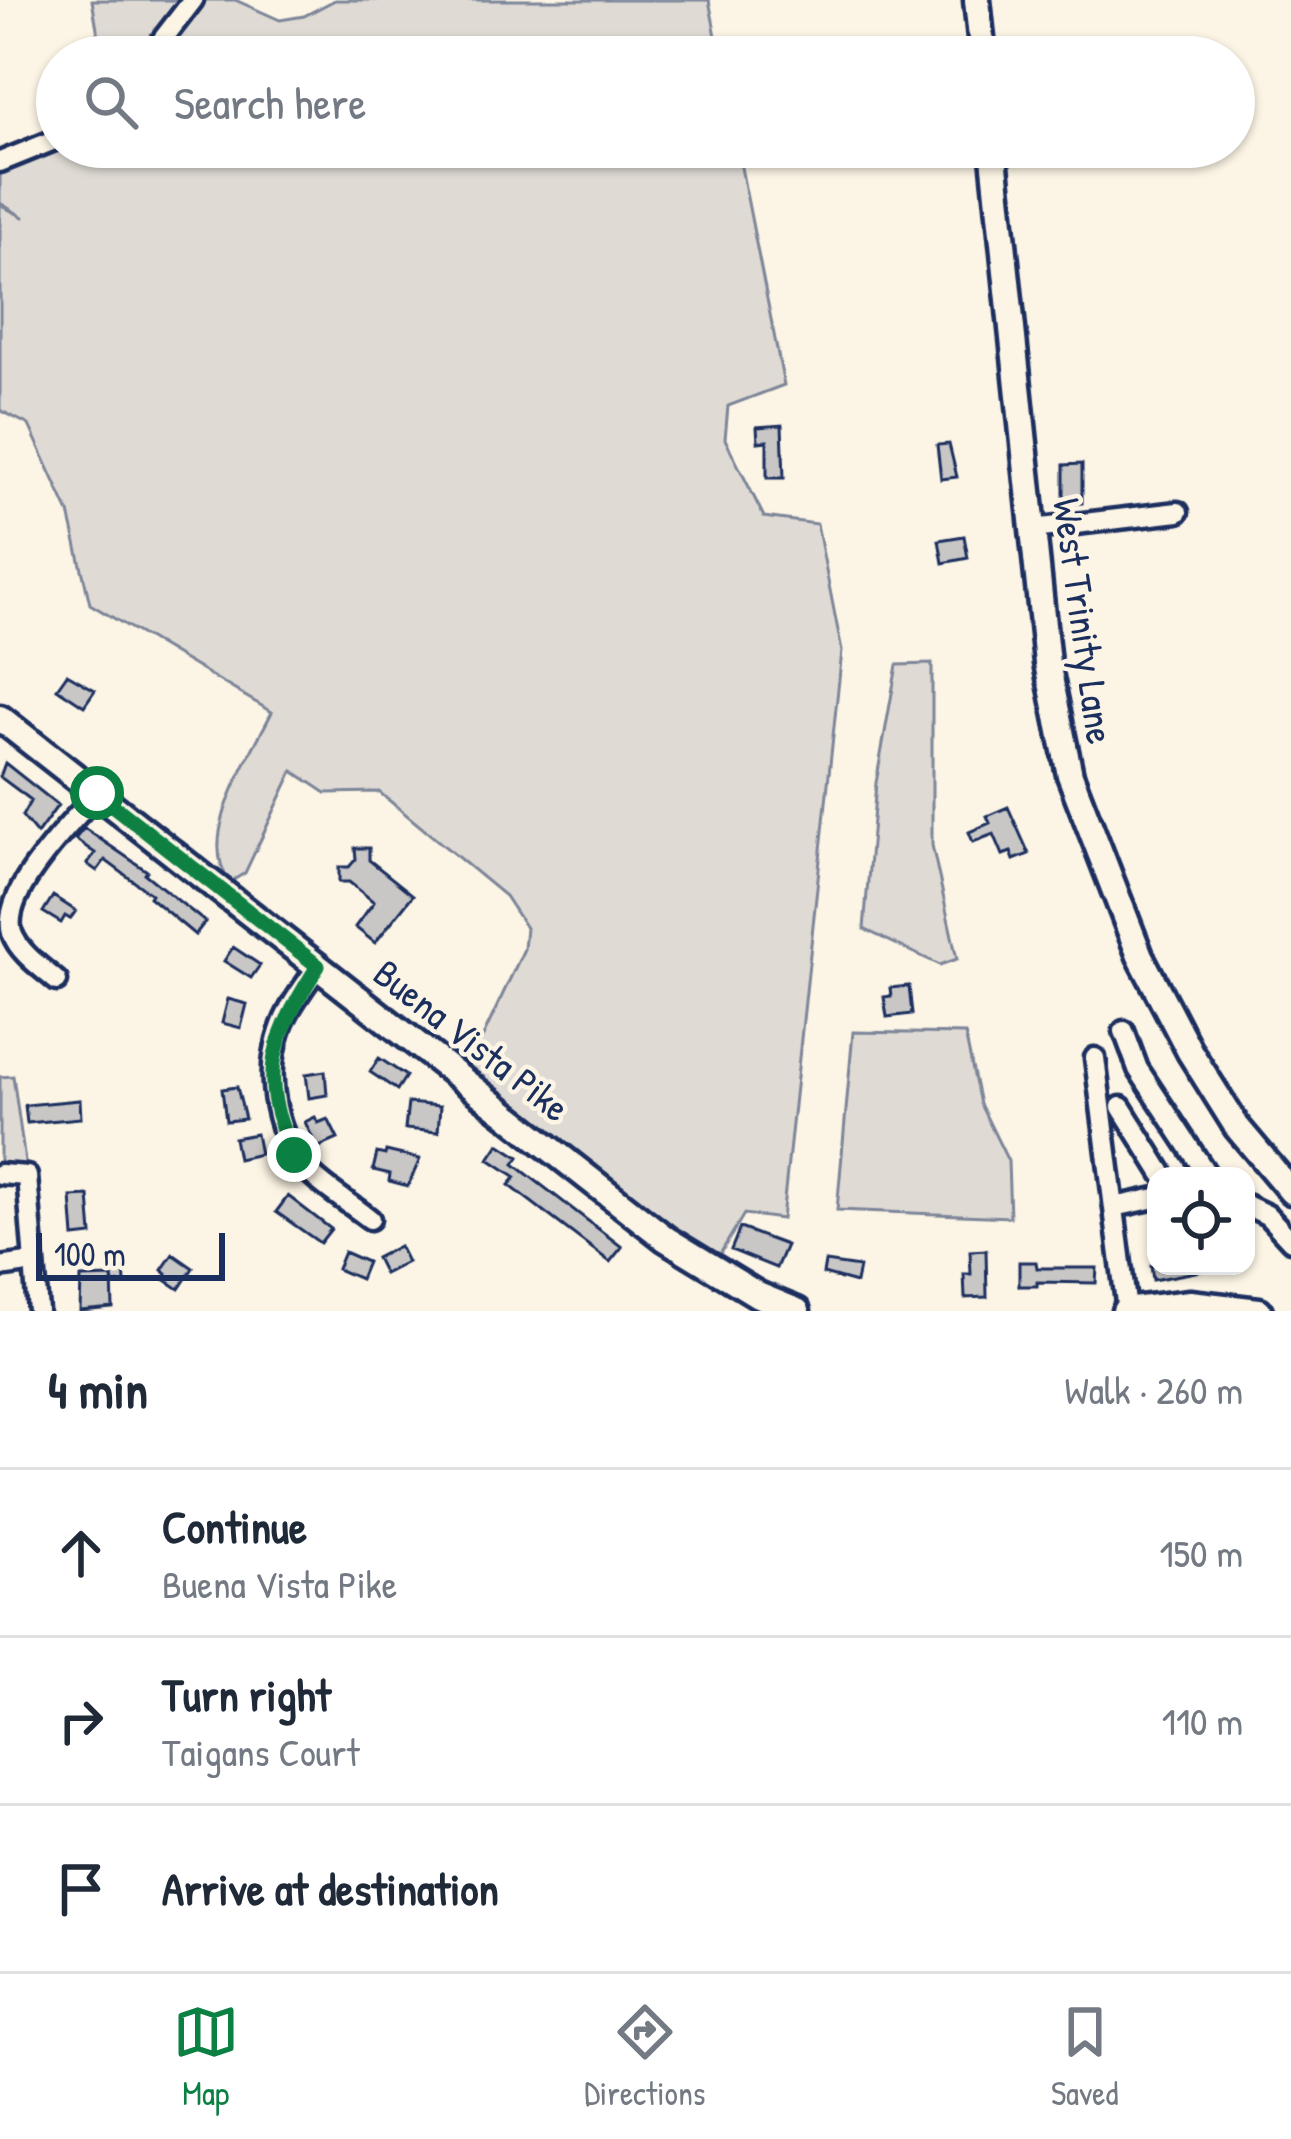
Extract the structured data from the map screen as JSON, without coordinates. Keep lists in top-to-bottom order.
{
  "streets": {
    "main road": ["West Trinity Lane", "Buena Vista Pike"]
  },
  "scale_bar": "100 m",
  "page": {
    "search": "Search here",
    "scale": "100 m",
    "heading": ["4 min", "Walk · 260 m"],
    "list": [
      ["Continue", "Buena Vista Pike", "150 m"],
      ["Turn right", "Taigans Court", "110 m"],
      "Arrive at destination"
    ],
    "nav": ["Map", "Directions", "Saved"]
  }
}
